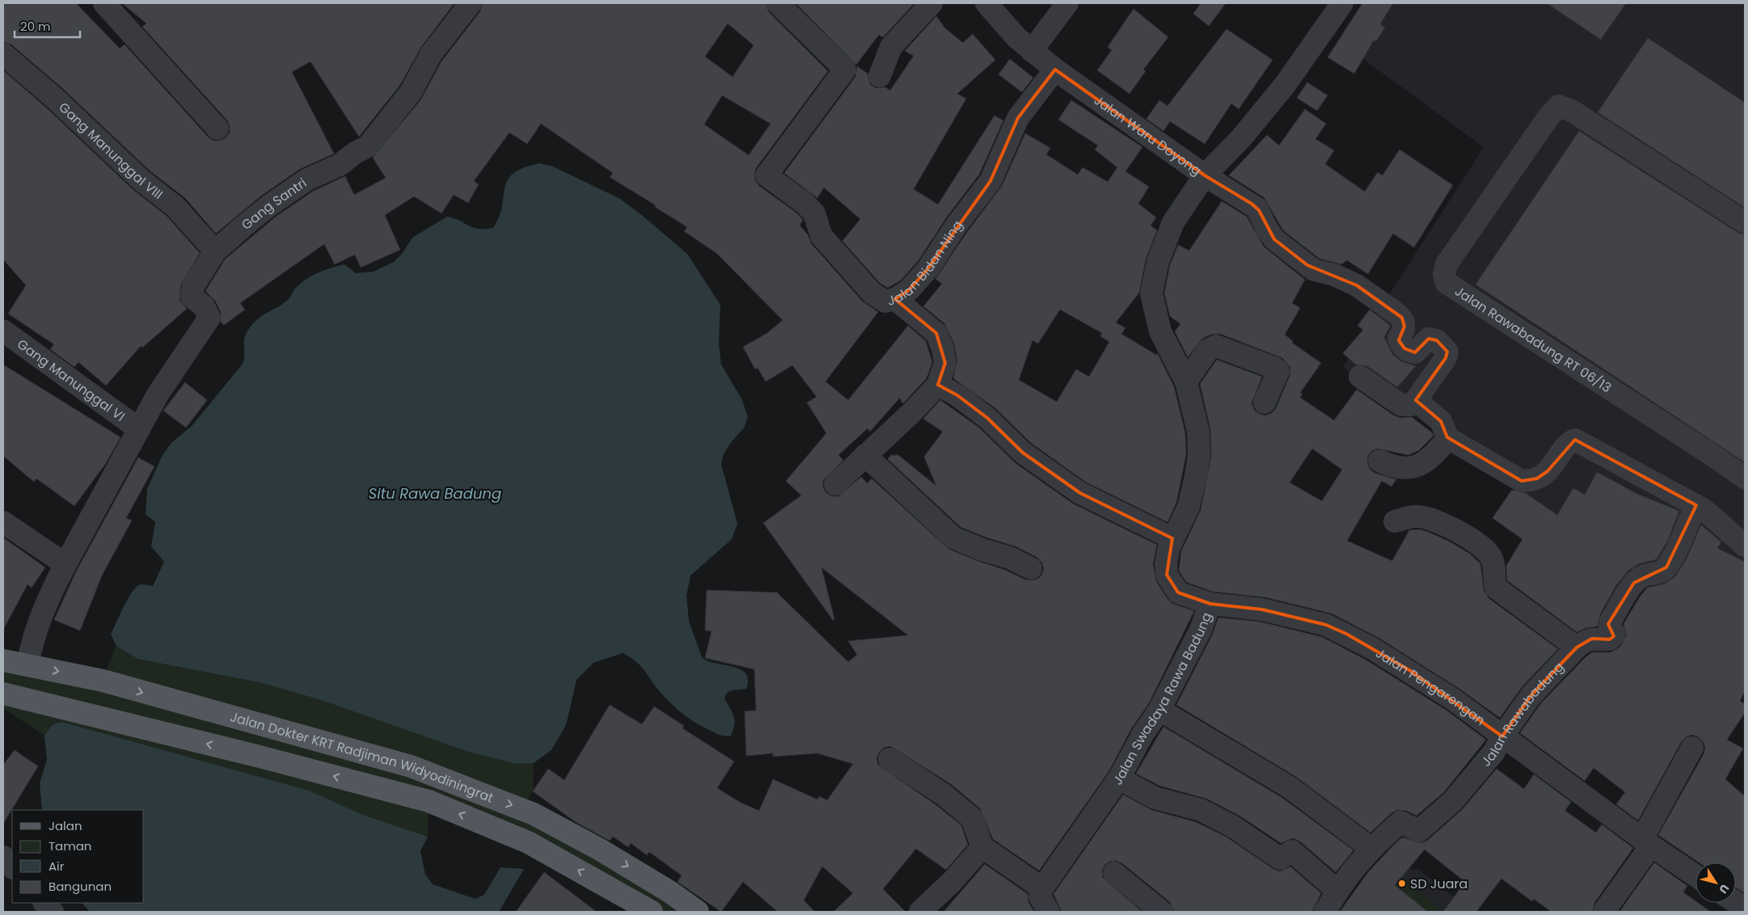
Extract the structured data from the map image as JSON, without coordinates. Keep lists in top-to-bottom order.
{
  "streets": {
    "main road": ["Jalan Dokter KRT Radjiman Widyodiningrat"],
    "street": [
      "Jalan Waru Doyong",
      "Gang Manunggal VIII",
      "Gang Santri",
      "Jalan Bidan Ning",
      "Jalan Rawabadung RT 06/13",
      "Gang Manunggal VI",
      "Jalan Pengarengan",
      "Jalan Swadaya Rawa Badung",
      "Jalan Rawabadung"
    ]
  },
  "crossings": [
    ["Jalan Waru Doyong", "Jalan Bidan Ning"],
    ["Jalan Waru Doyong", "Jalan Swadaya Rawa Badung"],
    ["Gang Manunggal VIII", "Gang Santri"],
    ["Gang Santri", "Gang Manunggal VI"],
    ["Jalan Pengarengan", "Jalan Swadaya Rawa Badung"],
    ["Jalan Pengarengan", "Jalan Rawabadung"]
  ],
  "water": ["Situ Rawa Badung"],
  "places": ["SD Juara"],
  "legend": [
    "Jalan",
    "Taman",
    "Air",
    "Bangunan"
  ],
  "scale_bar": "20 m",
  "north": "bottom right"
}
